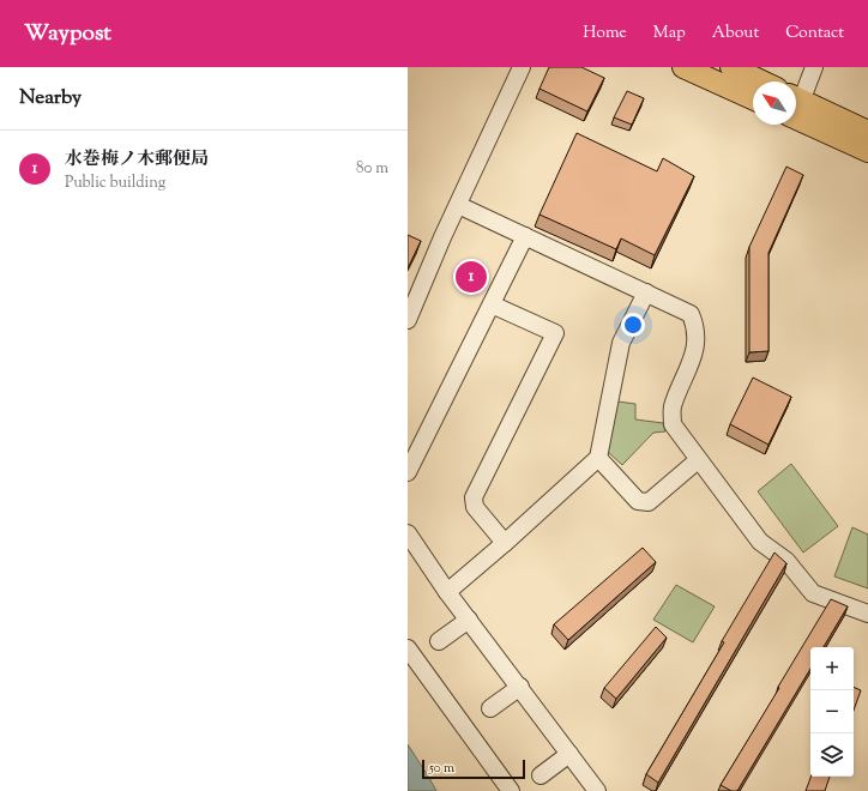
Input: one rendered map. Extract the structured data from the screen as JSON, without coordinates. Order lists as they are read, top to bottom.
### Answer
{
  "scale_bar": "50 m",
  "north": "top left",
  "page": {
    "header": "Waypost",
    "nav": [
      "Home",
      "Map",
      "About",
      "Contact"
    ],
    "heading": "Nearby",
    "list": [
      {
        "mark": "1",
        "name": "水巻梅ノ木郵便局",
        "note": "Public building",
        "value": "80 m"
      }
    ],
    "pins": "1",
    "map_buttons": ["+", "−"],
    "scale": "50 m"
  }
}
